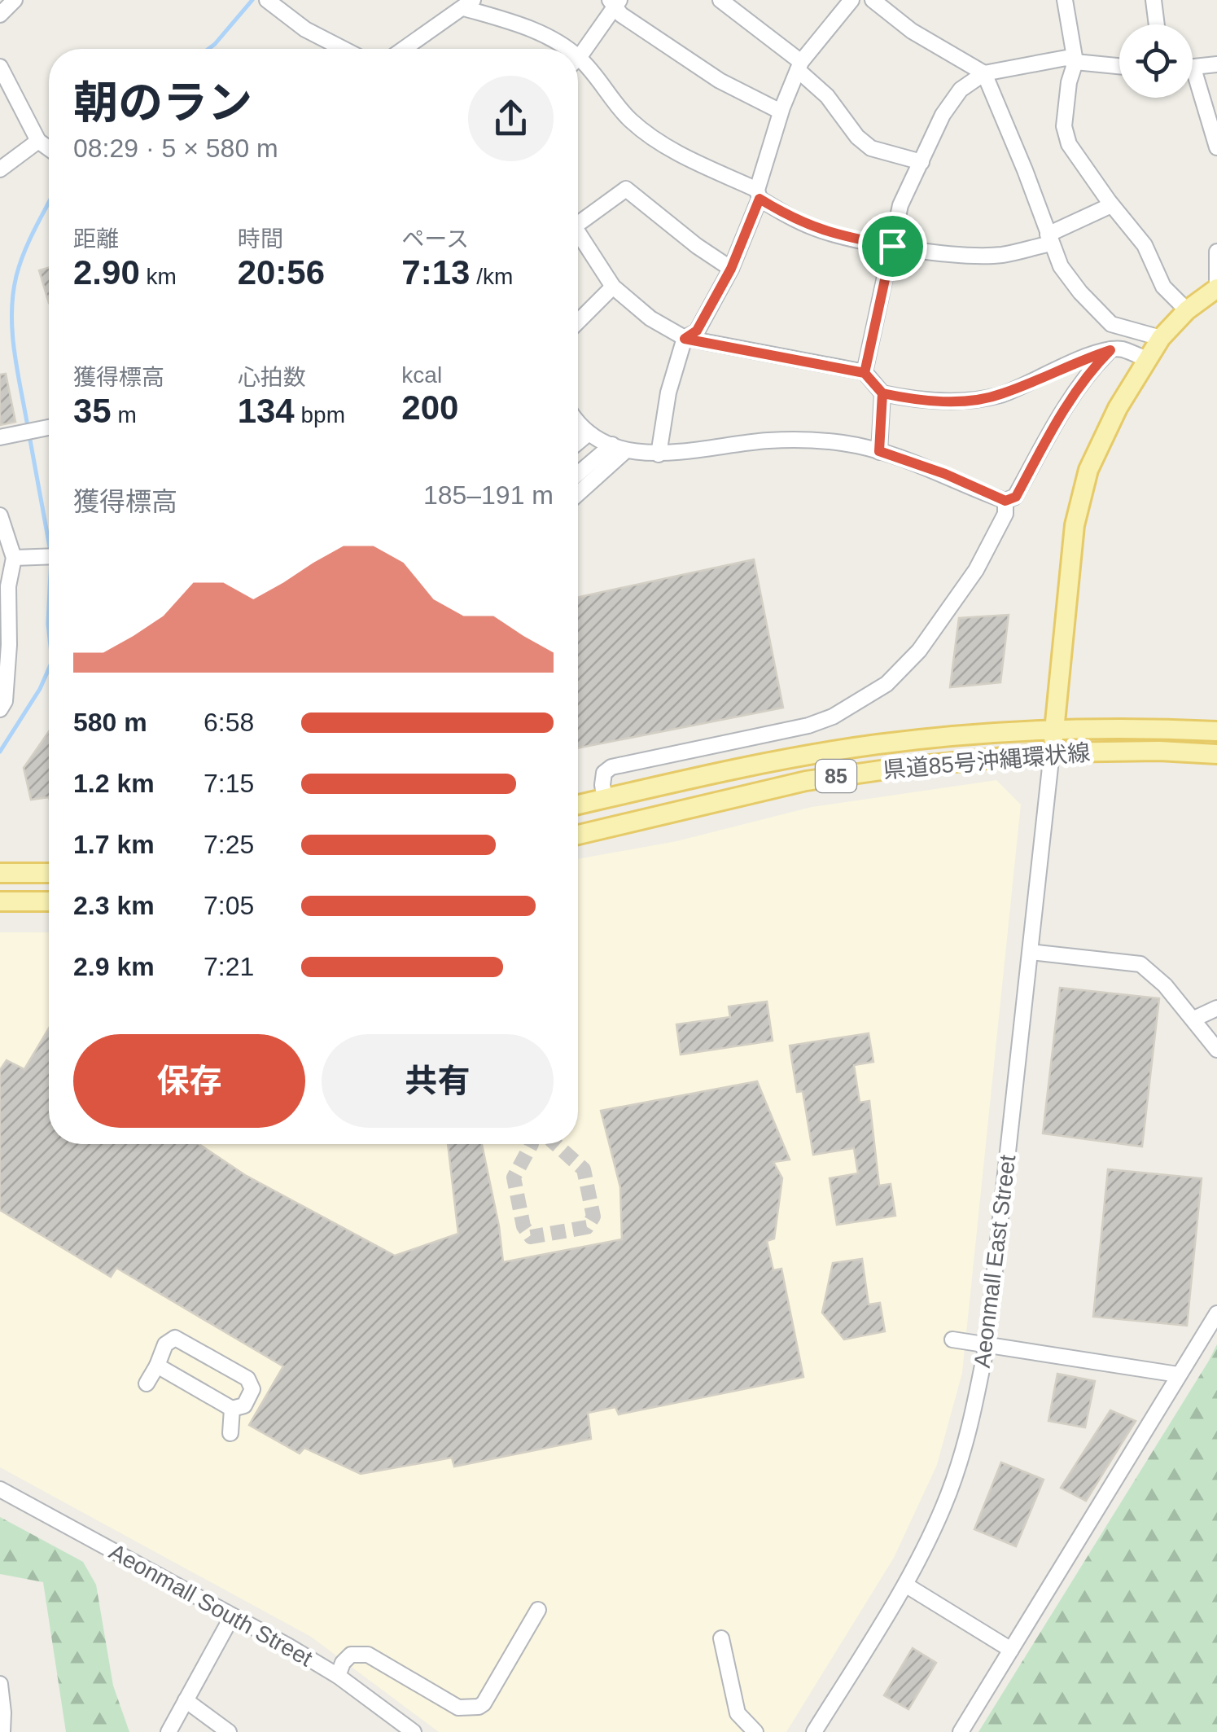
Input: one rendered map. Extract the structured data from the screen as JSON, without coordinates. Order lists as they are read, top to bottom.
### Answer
{
  "streets": {
    "main road": ["県道85号沖縄環状線", "85"],
    "street": ["Aeonmall East Street", "Aeonmall South Street"]
  },
  "crossings": [
    ["県道85号沖縄環状線", "Aeonmall East Street"]
  ],
  "page": {
    "heading": ["朝のラン", "08:29 · 5 × 580 m"],
    "stats": [
      ["距離", "2.90 km"],
      ["時間", "20:56"],
      ["ペース", "7:13 /km"],
      ["獲得標高", "35 m"],
      ["心拍数", "134 bpm"],
      ["kcal", "200"]
    ],
    "chart": ["獲得標高", "185–191 m"],
    "list": [
      {
        "name": "580 m",
        "note": "6:58"
      },
      {
        "name": "1.2 km",
        "note": "7:15"
      },
      {
        "name": "1.7 km",
        "note": "7:25"
      },
      {
        "name": "2.3 km",
        "note": "7:05"
      },
      {
        "name": "2.9 km",
        "note": "7:21"
      }
    ],
    "buttons": ["保存", "共有"]
  }
}
